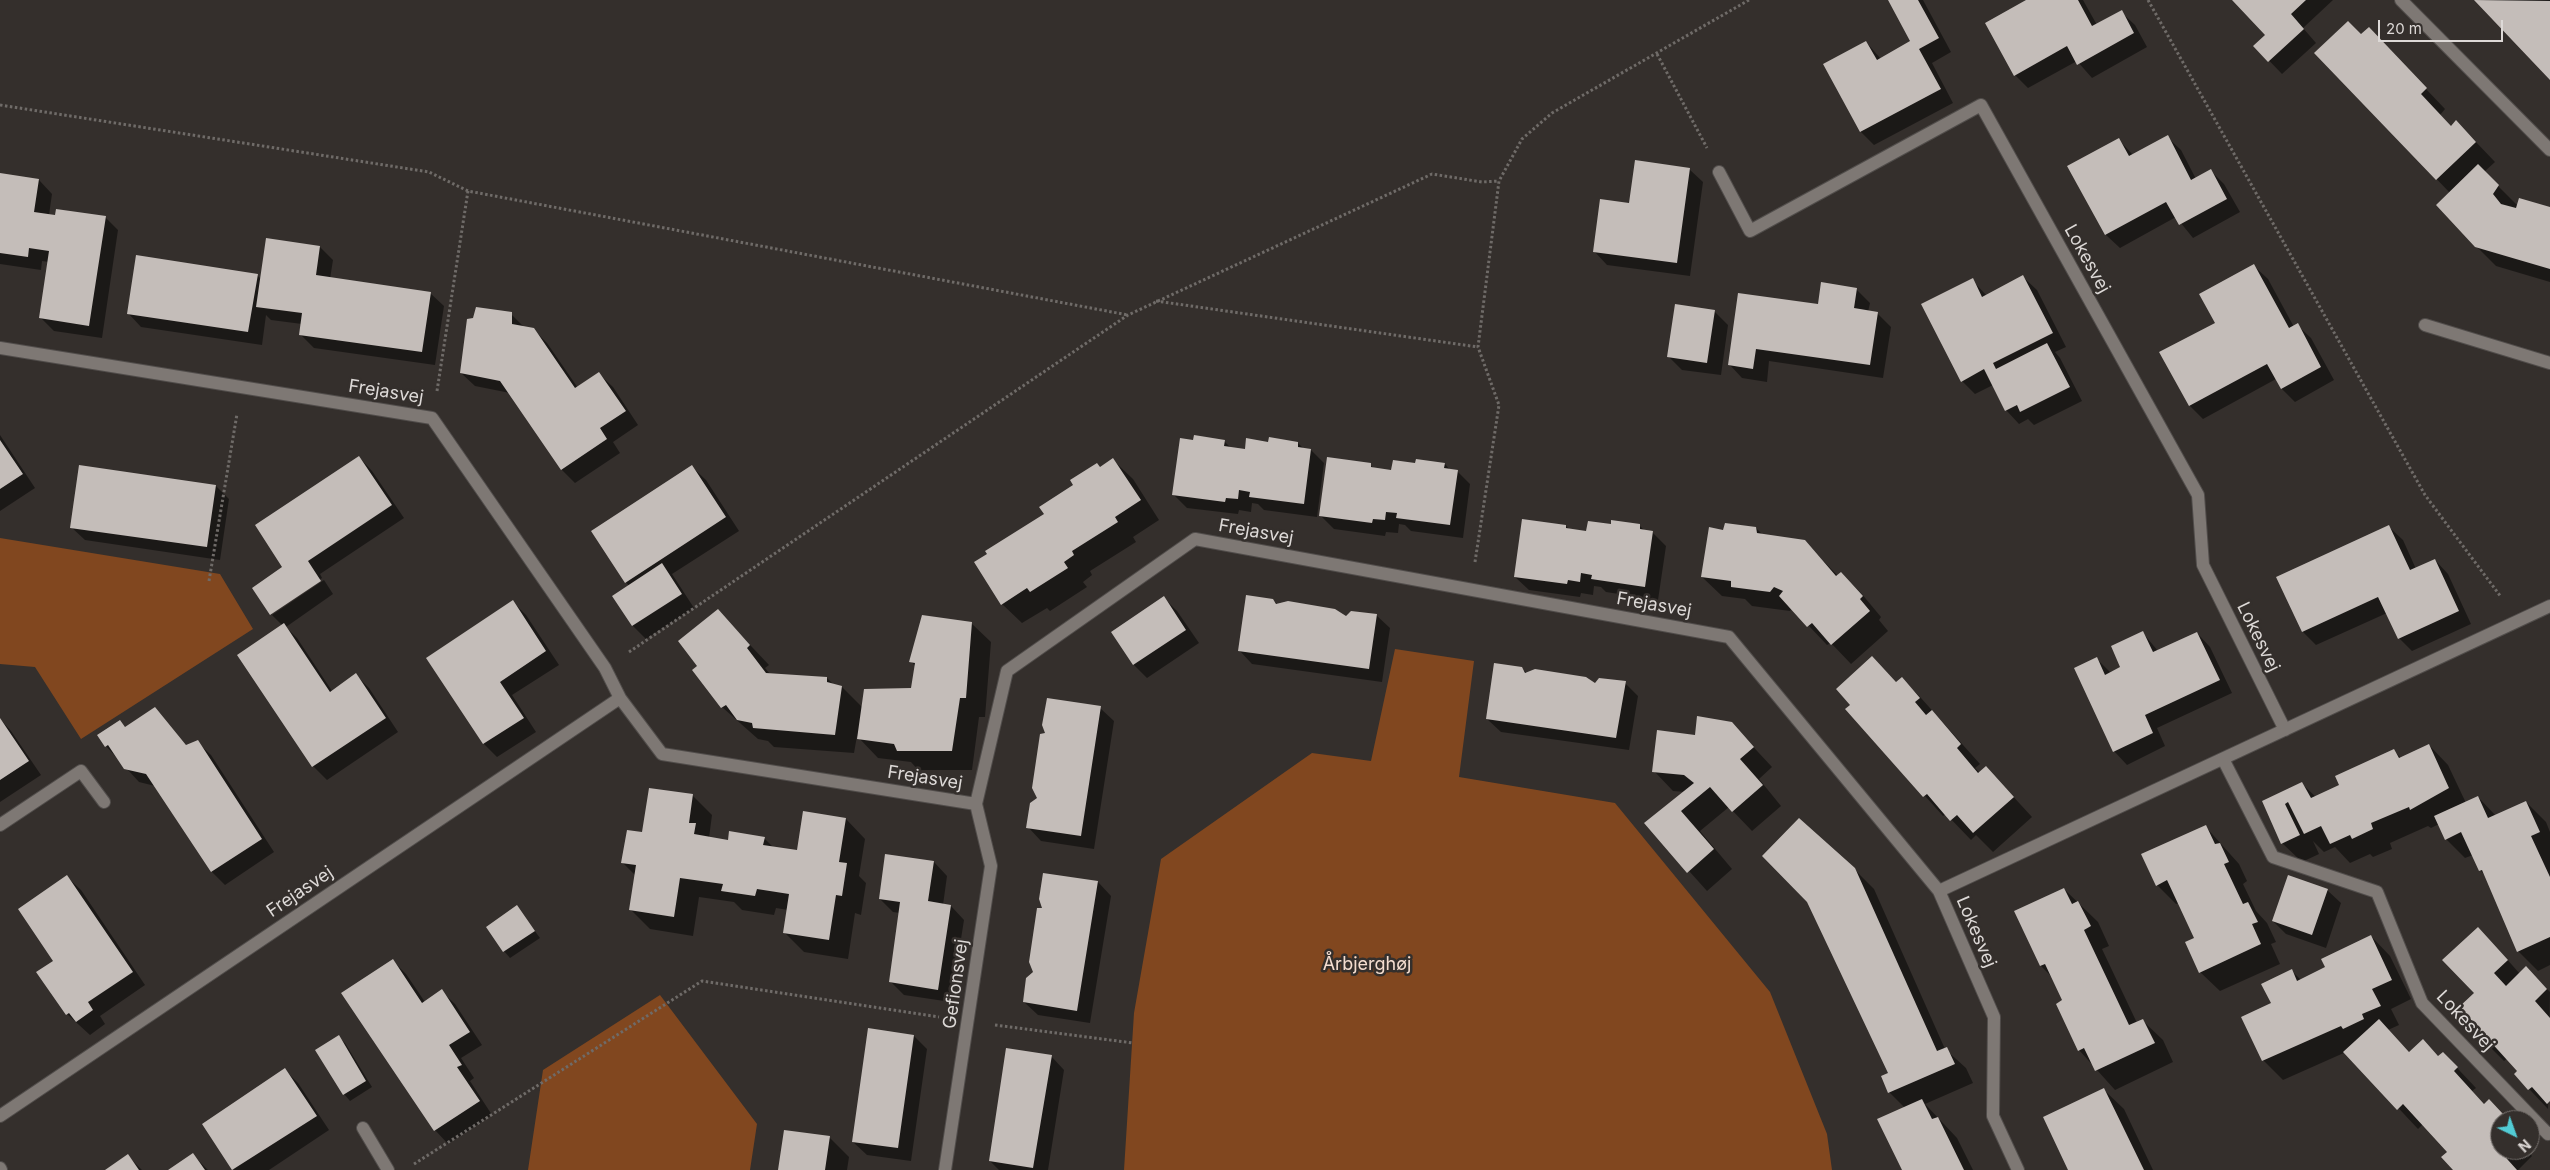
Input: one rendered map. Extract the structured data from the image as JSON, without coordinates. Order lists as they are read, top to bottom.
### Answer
{
  "streets": {
    "street": ["Lokesvej", "Frejasvej", "Gefionsvej"]
  },
  "crossings": [
    ["Lokesvej", "Frejasvej"],
    ["Frejasvej", "Gefionsvej"]
  ],
  "parks": ["Årbjerghøj"],
  "scale_bar": "20 m",
  "north": "bottom right"
}
